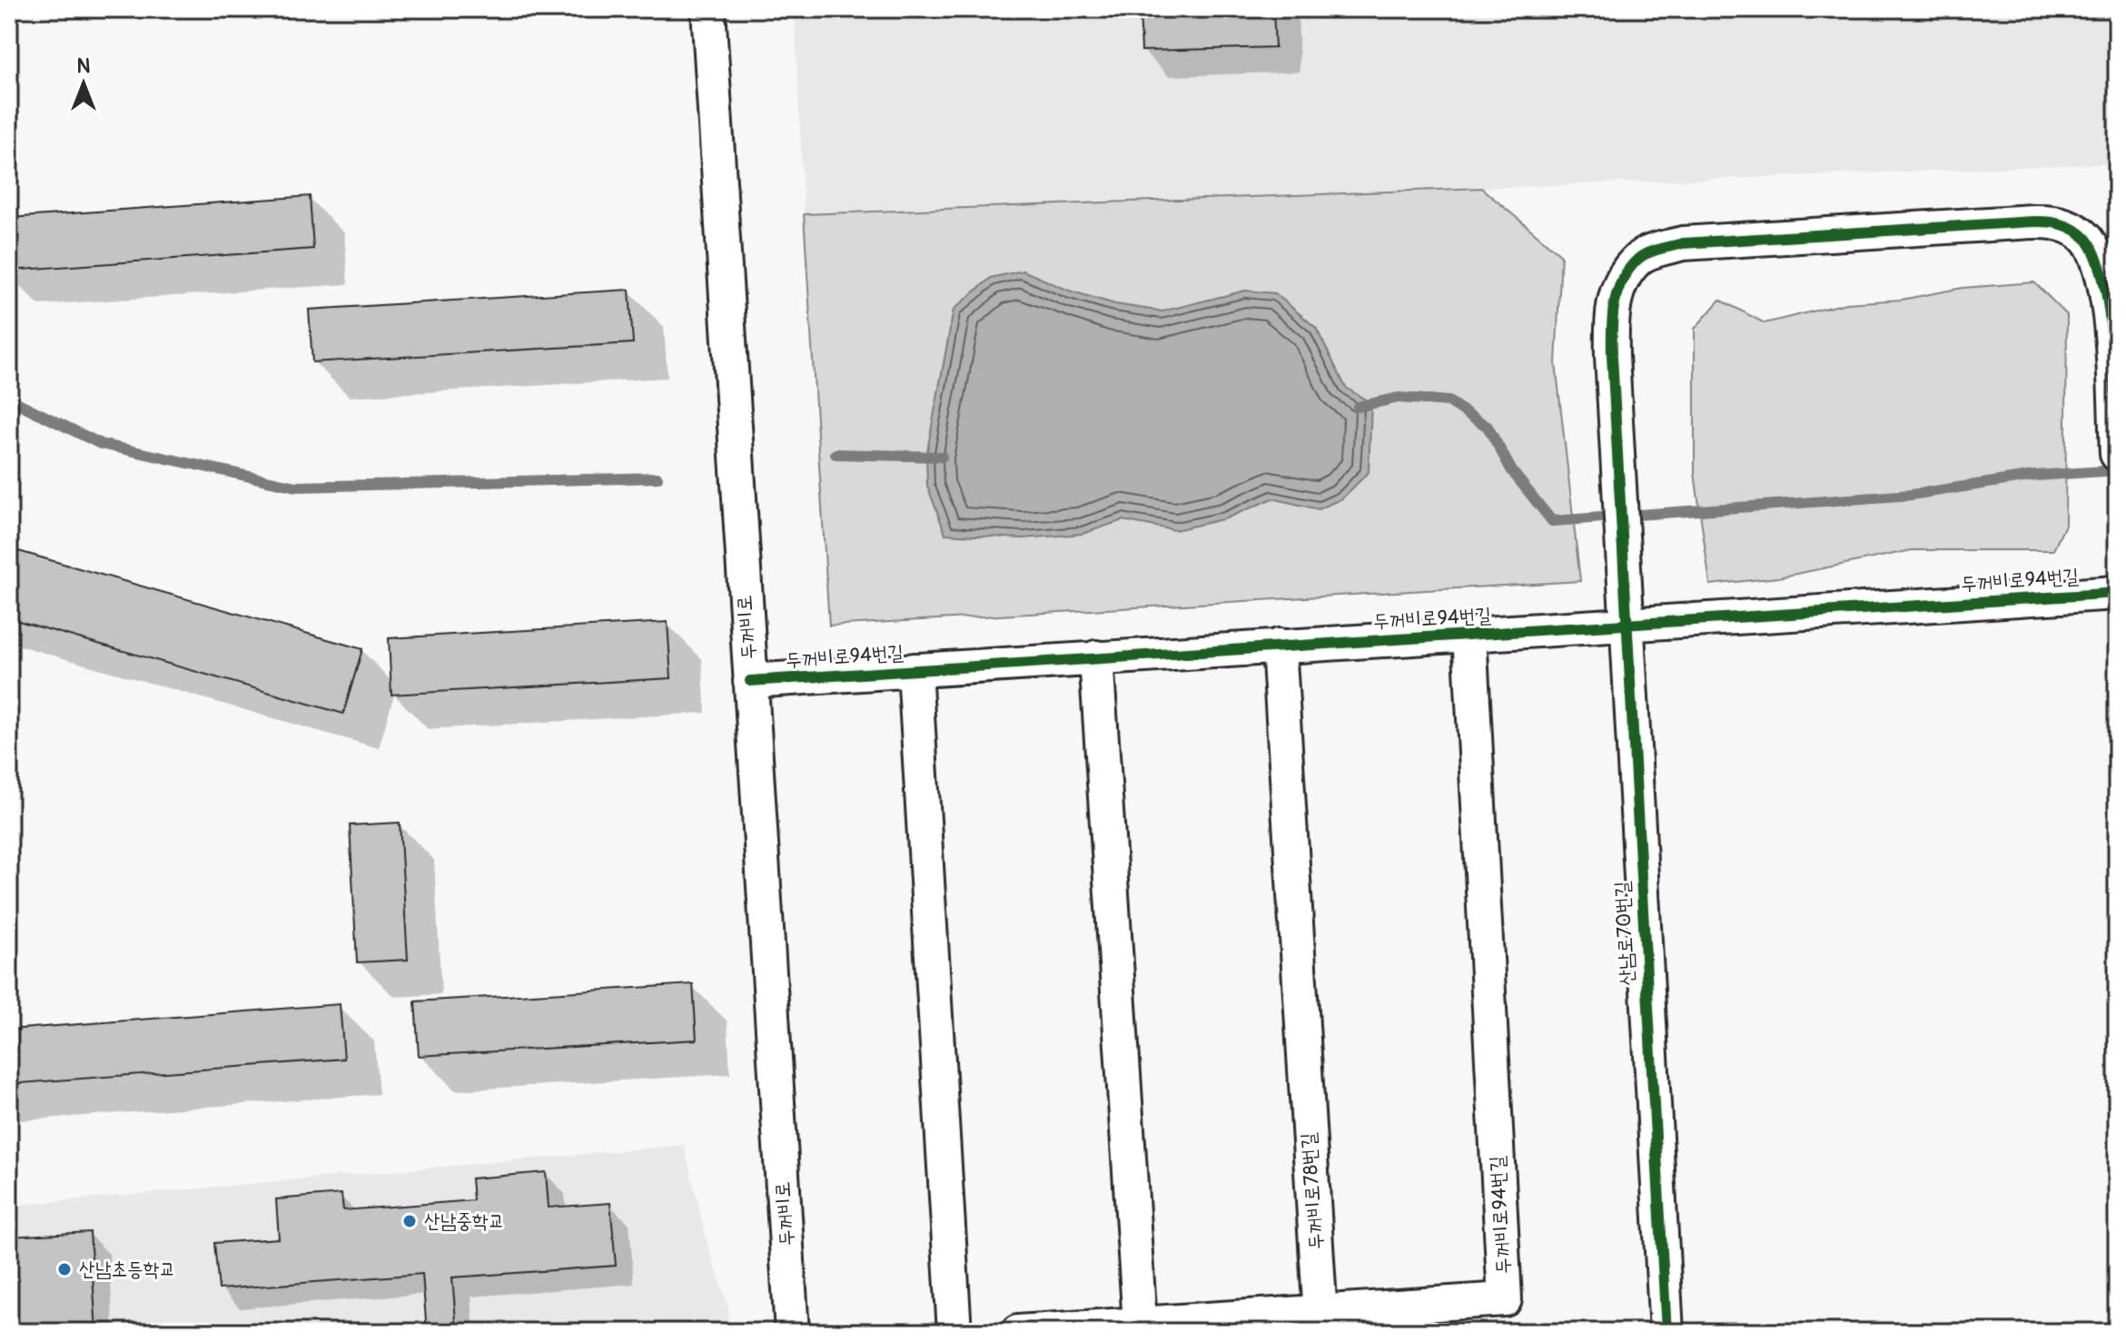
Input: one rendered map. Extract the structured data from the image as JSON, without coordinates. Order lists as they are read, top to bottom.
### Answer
{
  "streets": {
    "street": [
      "두꺼비로94번길",
      "두꺼비로",
      "산남로70번길",
      "두꺼비로78번길"
    ]
  },
  "crossings": [
    ["두꺼비로94번길", "두꺼비로"],
    ["두꺼비로94번길", "산남로70번길"],
    ["두꺼비로94번길", "두꺼비로78번길"]
  ],
  "places": ["산남중학교", "산남초등학교"],
  "north": "top"
}
